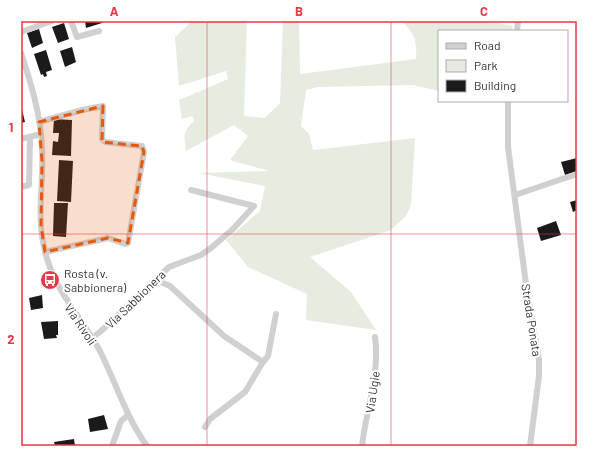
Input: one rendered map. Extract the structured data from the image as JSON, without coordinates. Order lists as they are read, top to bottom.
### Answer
{
  "streets": {
    "street": [
      "Via Sabbionera",
      "Strada Ponata",
      "Via Rivoli",
      "Via Ugie"
    ]
  },
  "crossings": [
    ["Via Sabbionera", "Via Rivoli"]
  ],
  "places": {
    "bus stop": ["Rosta (v. Sabbionera)"]
  },
  "legend": ["Road", "Park", "Building"],
  "grid": {
    "columns": ["A", "B", "C"],
    "rows": ["1", "2"]
  }
}
